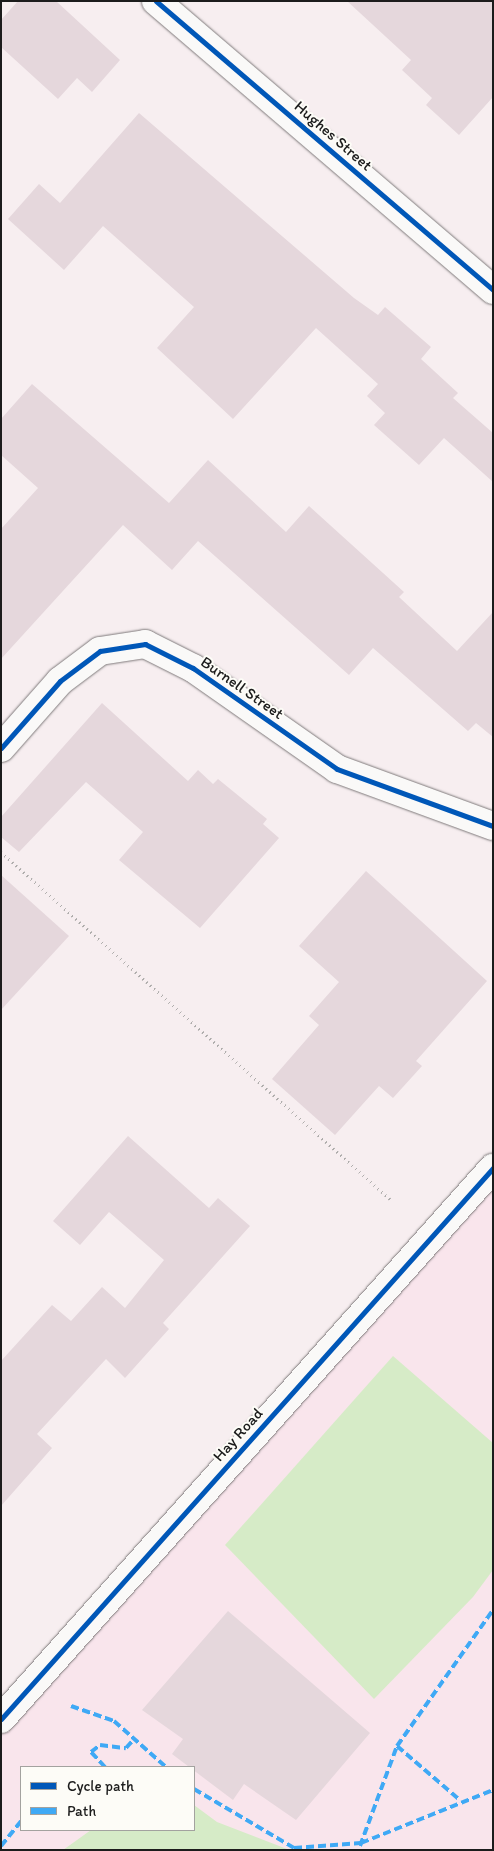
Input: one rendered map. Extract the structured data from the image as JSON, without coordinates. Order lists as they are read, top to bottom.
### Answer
{
  "streets": {
    "street": ["Hughes Street", "Burnell Street", "Hay Road"]
  },
  "legend": ["Cycle path", "Path"]
}
